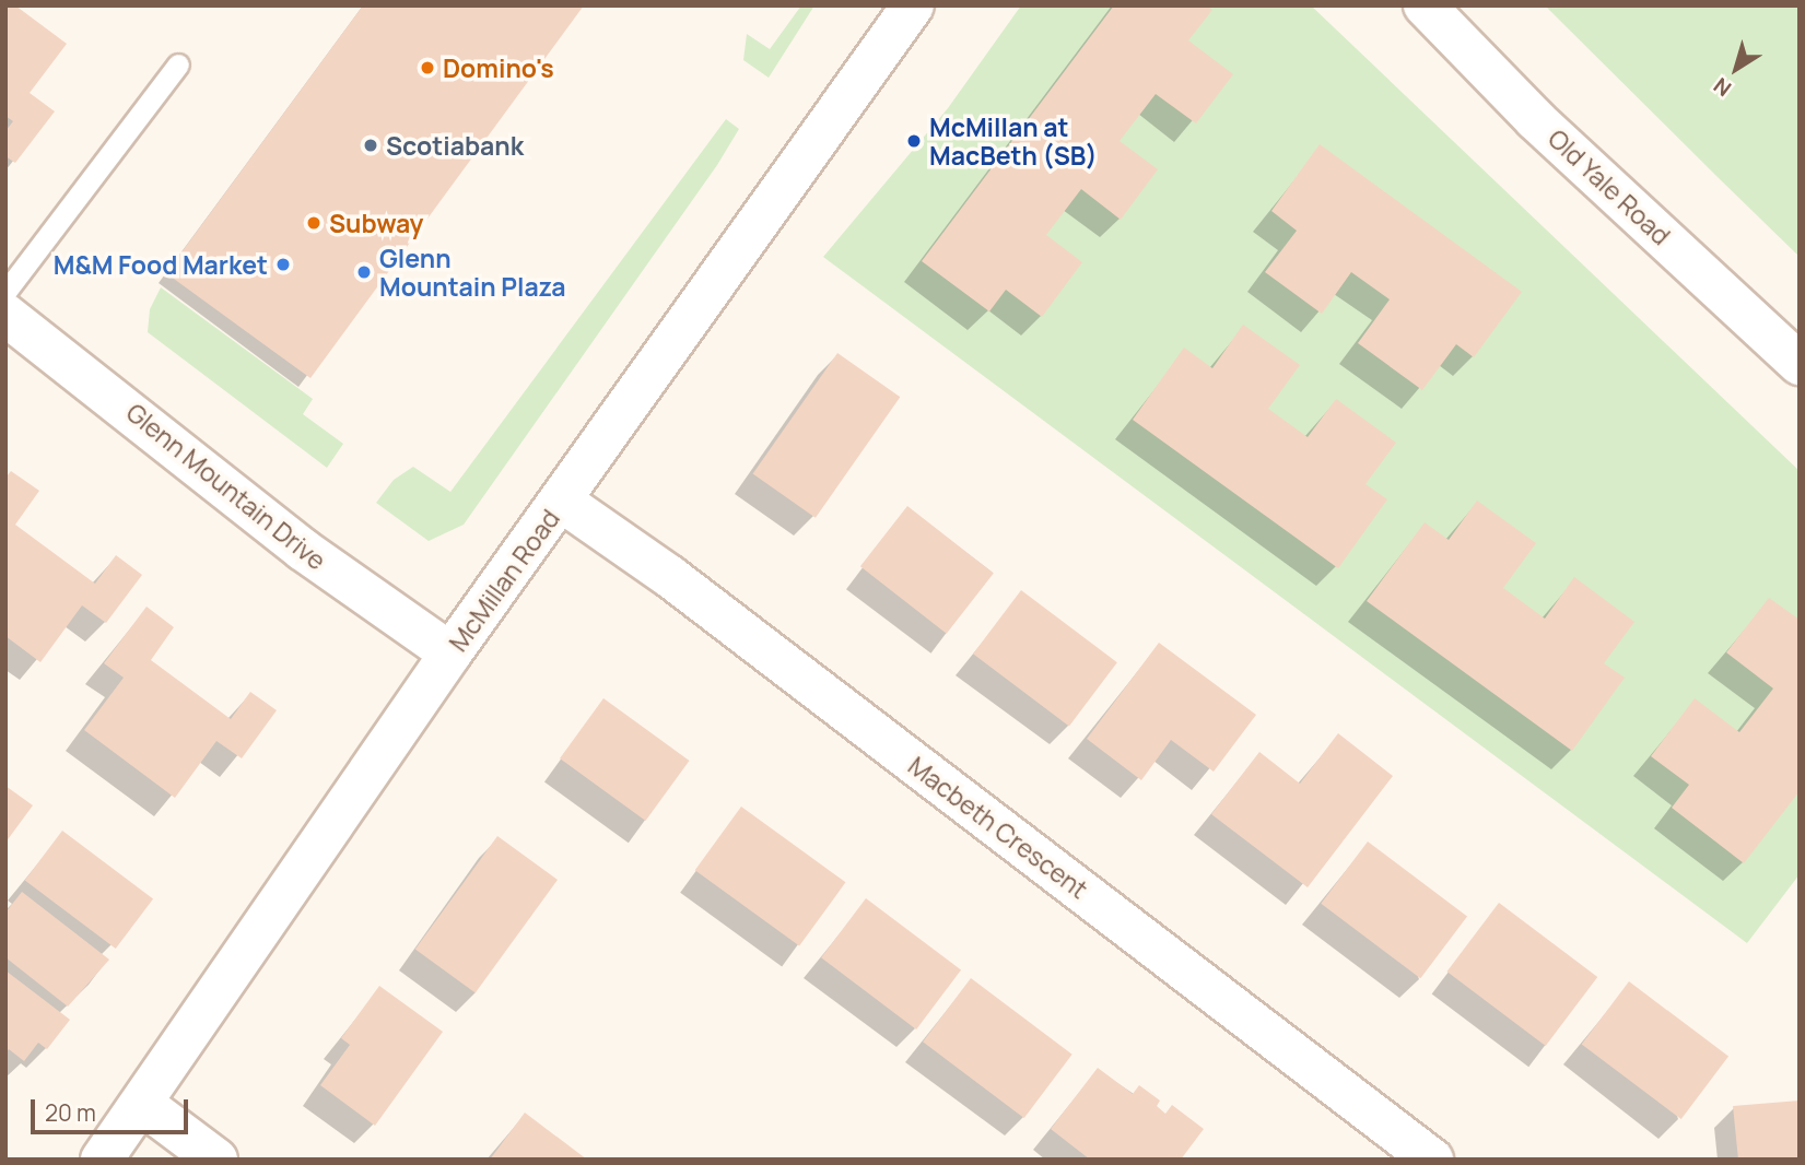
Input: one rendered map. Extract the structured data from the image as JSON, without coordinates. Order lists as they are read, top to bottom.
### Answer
{
  "streets": {
    "main road": [
      "Old Yale Road",
      "Glenn Mountain Drive",
      "McMillan Road",
      "Macbeth Crescent"
    ]
  },
  "crossings": [
    ["Glenn Mountain Drive", "McMillan Road"],
    ["McMillan Road", "Macbeth Crescent"]
  ],
  "places": [
    "Domino's",
    "McMillan at MacBeth (SB)",
    "Scotiabank",
    "Subway",
    "M&M Food Market",
    "Glenn Mountain Plaza"
  ],
  "scale_bar": "20 m",
  "north": "bottom left"
}
